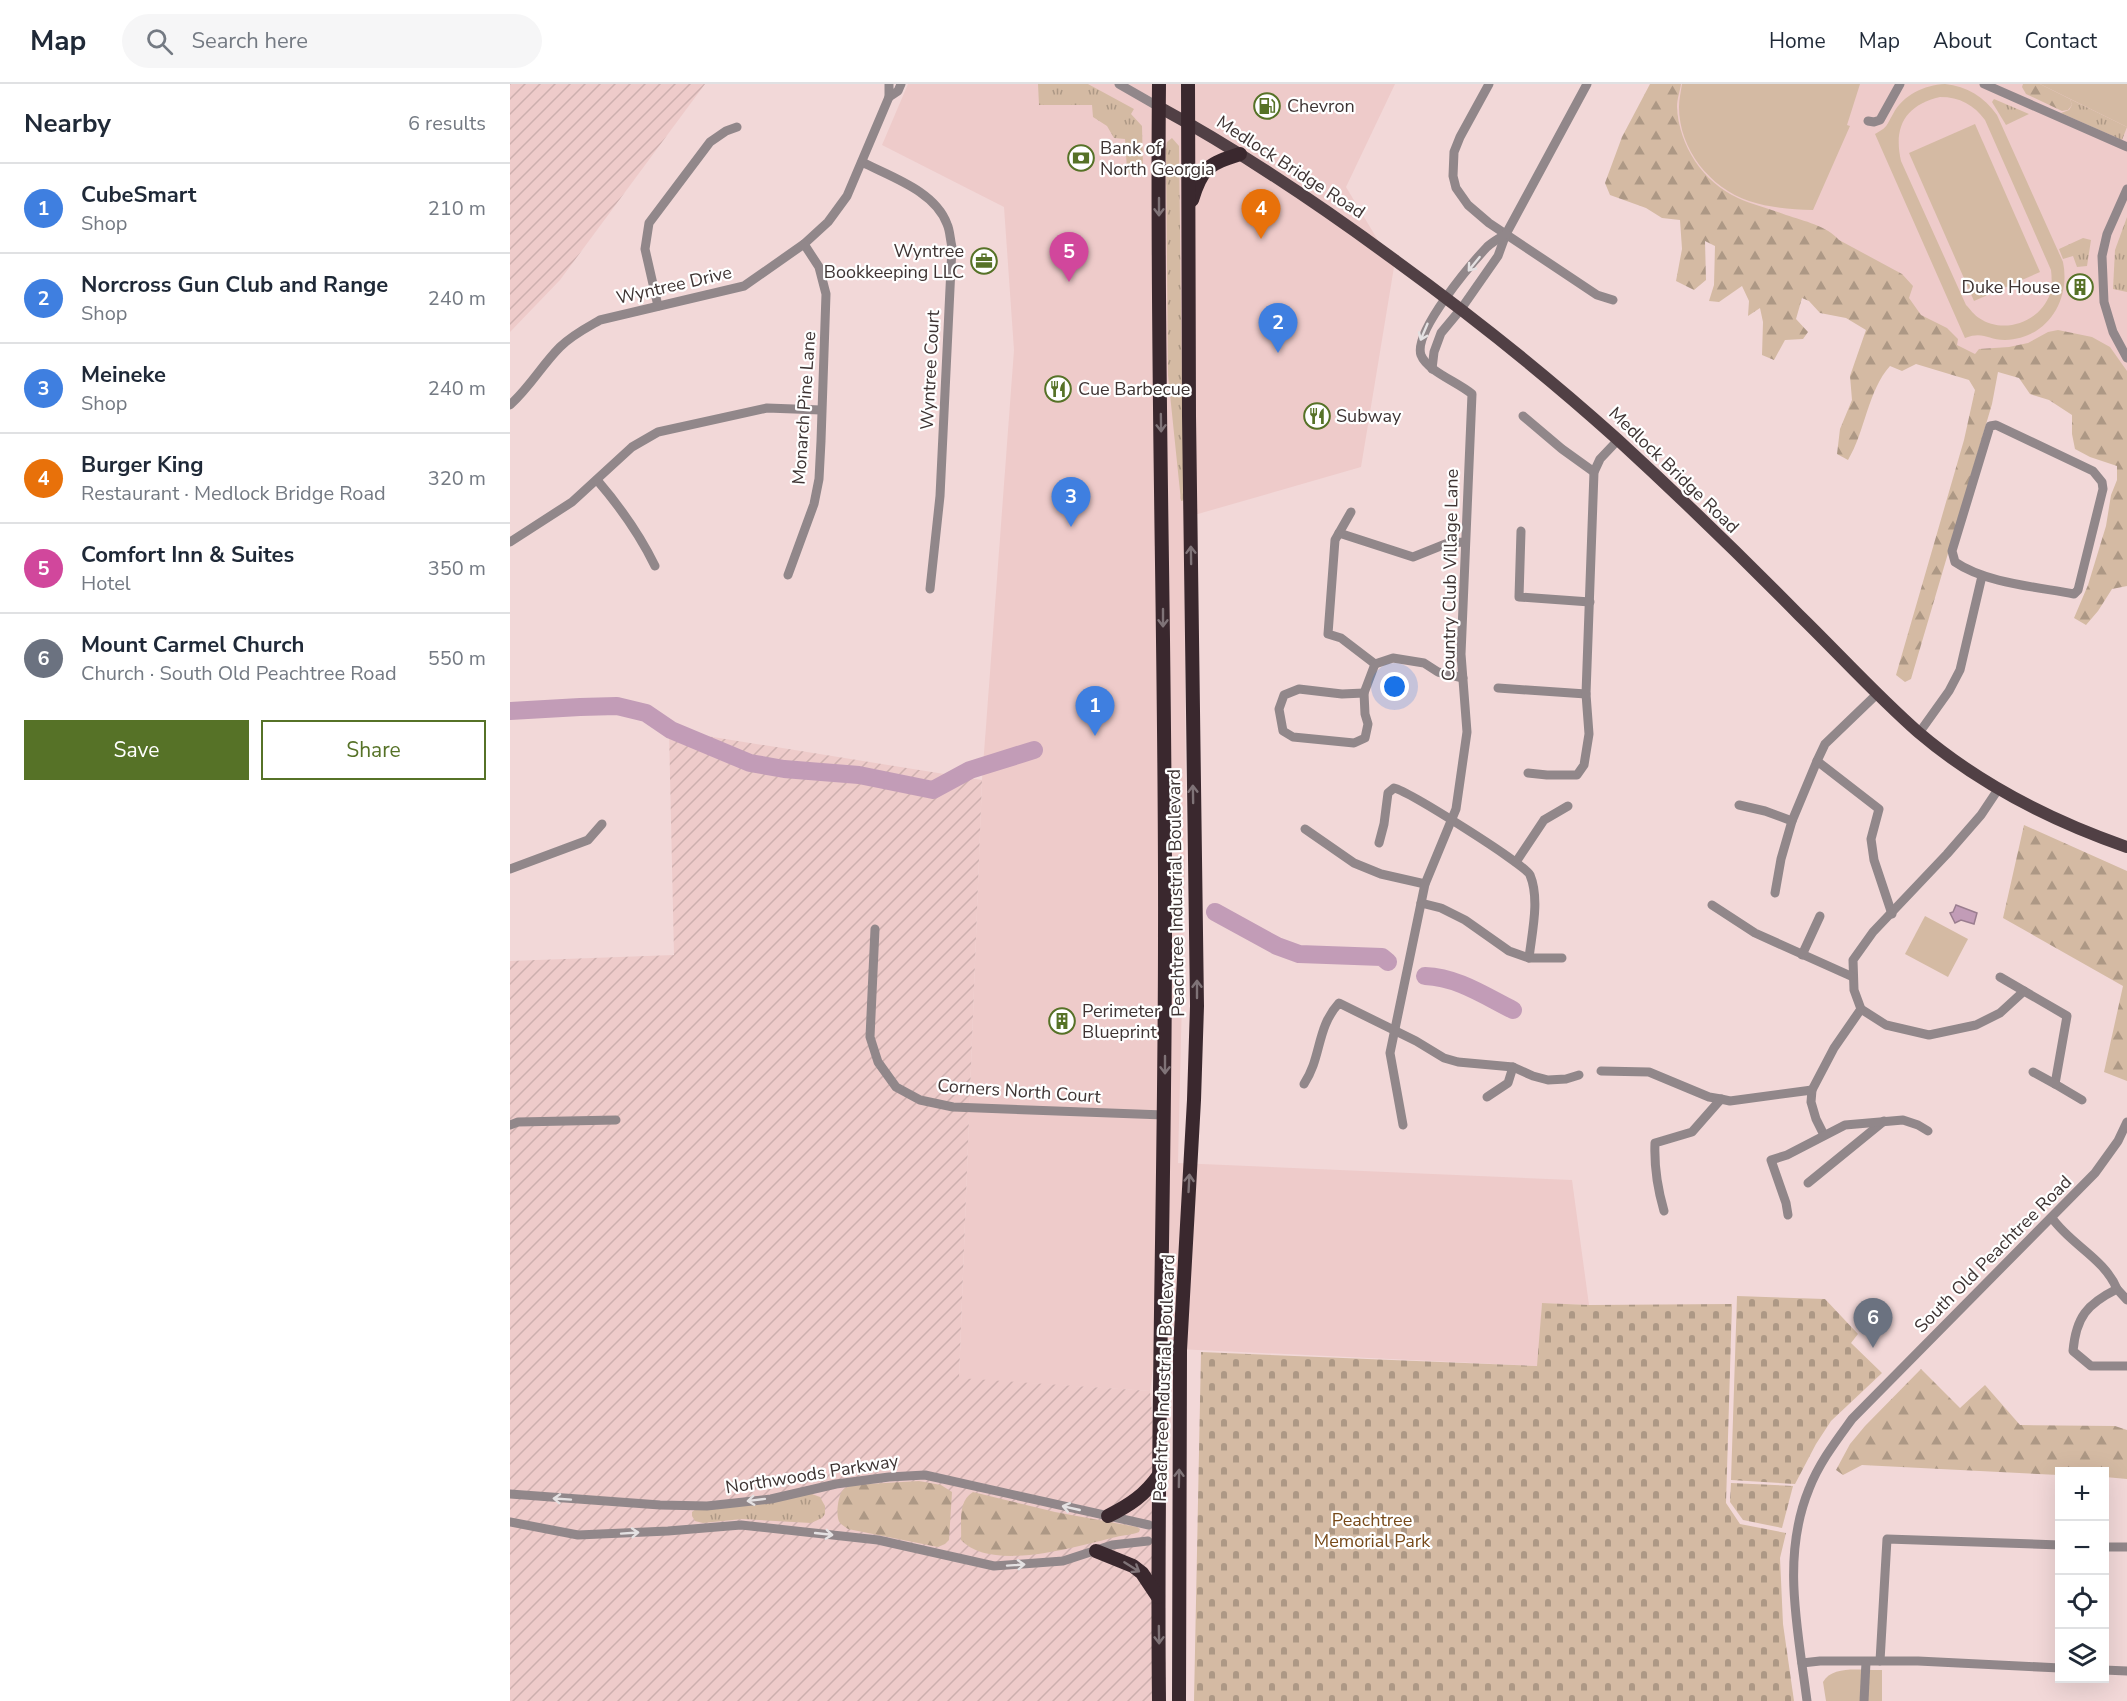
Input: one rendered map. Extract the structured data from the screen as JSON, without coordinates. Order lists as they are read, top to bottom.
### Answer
{
  "streets": {
    "highway": ["Peachtree Industrial Boulevard"],
    "main road": ["Medlock Bridge Road"],
    "street": [
      "Wyntree Drive",
      "Wyntree Court",
      "Monarch Pine Lane",
      "Country Club Village Lane",
      "Corners North Court",
      "South Old Peachtree Road",
      "Northwoods Parkway"
    ]
  },
  "crossings": [
    ["Medlock Bridge Road", "Peachtree Industrial Boulevard"],
    ["Wyntree Drive", "Wyntree Court"],
    ["Wyntree Drive", "Monarch Pine Lane"],
    ["Peachtree Industrial Boulevard", "Corners North Court"]
  ],
  "parks": ["Peachtree Memorial Park"],
  "places": {
    "fuel station": ["Chevron"],
    "bank": ["Bank of North Georgia"],
    "office": ["Wyntree Bookkeeping LLC"],
    "building": ["Duke House", "Perimeter Blueprint"],
    "restaurant": ["Cue Barbecue", "Subway"]
  },
  "page": {
    "header": "Map",
    "search": "Search here",
    "nav": [
      "Home",
      "Map",
      "About",
      "Contact"
    ],
    "heading": ["Nearby", "6 results"],
    "list": [
      {
        "mark": "1",
        "name": "CubeSmart",
        "note": "Shop",
        "value": "210 m"
      },
      {
        "mark": "2",
        "name": "Norcross Gun Club and Range",
        "note": "Shop",
        "value": "240 m"
      },
      {
        "mark": "3",
        "name": "Meineke",
        "note": "Shop",
        "value": "240 m"
      },
      {
        "mark": "4",
        "name": "Burger King",
        "note": "Restaurant · Medlock Bridge Road",
        "value": "320 m"
      },
      {
        "mark": "5",
        "name": "Comfort Inn & Suites",
        "note": "Hotel",
        "value": "350 m"
      },
      {
        "mark": "6",
        "name": "Mount Carmel Church",
        "note": "Church · South Old Peachtree Road",
        "value": "550 m"
      }
    ],
    "pins": [
      "4",
      "5",
      "2",
      "3",
      "1",
      "6"
    ],
    "buttons": ["Save", "Share"],
    "map_buttons": ["+", "−"]
  }
}
